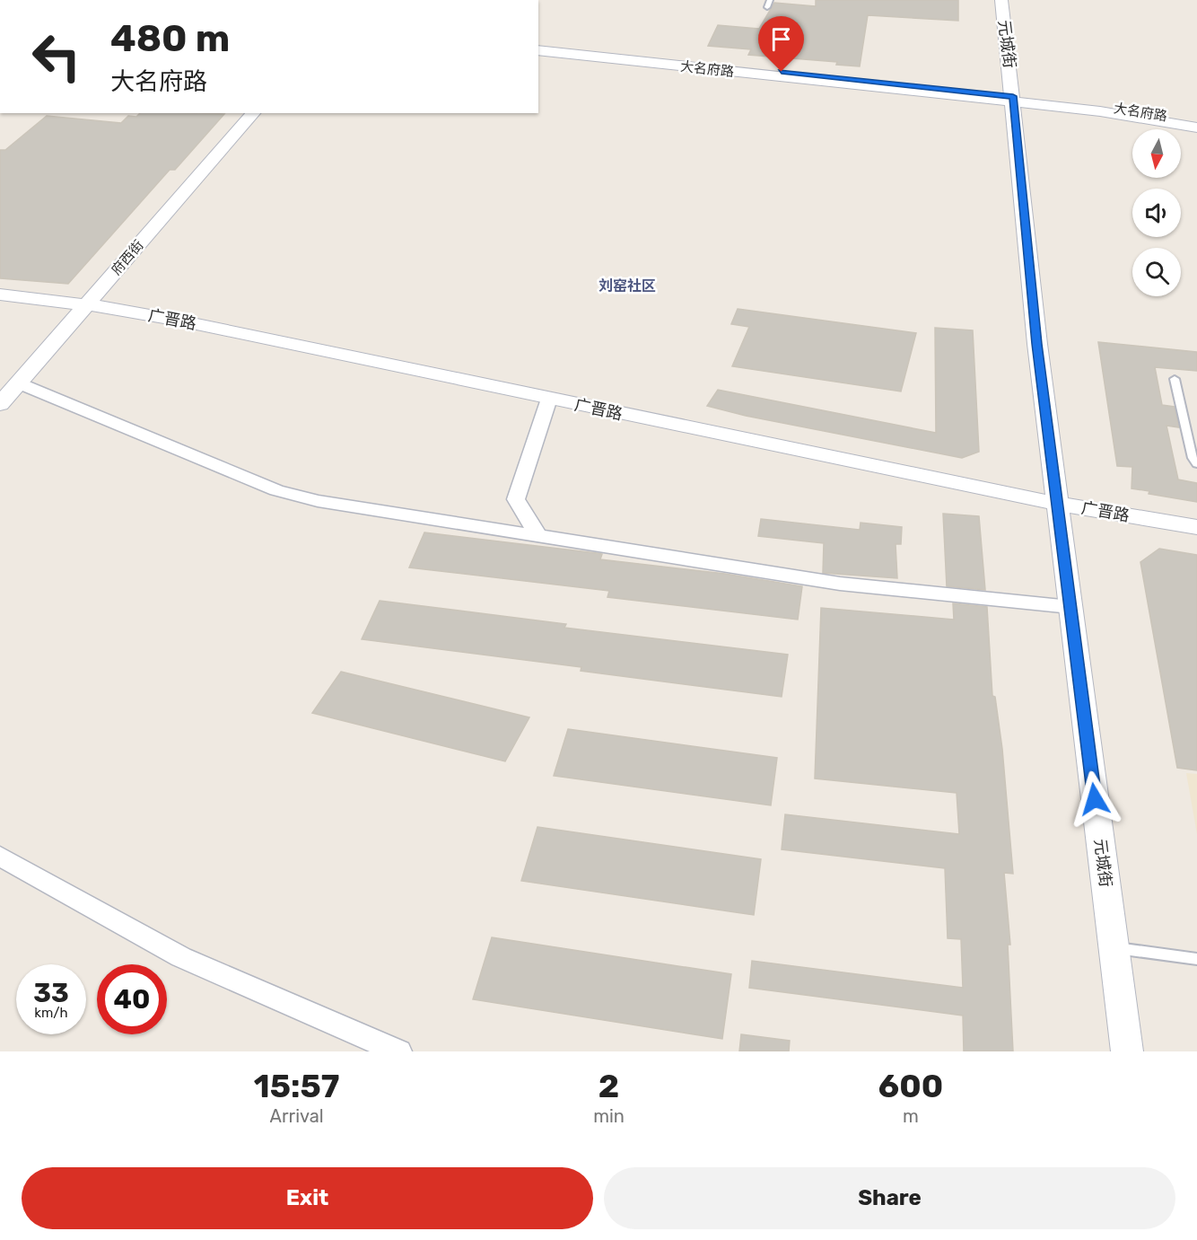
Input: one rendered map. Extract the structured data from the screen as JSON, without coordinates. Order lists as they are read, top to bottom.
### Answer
{
  "streets": {
    "street": [
      "元城街",
      "大名府路",
      "府西街",
      "广晋路"
    ]
  },
  "crossings": [
    ["元城街", "大名府路"],
    ["元城街", "广晋路"],
    ["府西街", "广晋路"]
  ],
  "districts": ["刘窑社区"],
  "north": "bottom",
  "page": {
    "turn": ["480 m", "大名府路"],
    "speed": "33 km/h",
    "limit": "40",
    "eta": [
      "15:57",
      "Arrival",
      "2",
      "min",
      "600",
      "m"
    ],
    "buttons": ["Exit", "Share"]
  }
}
